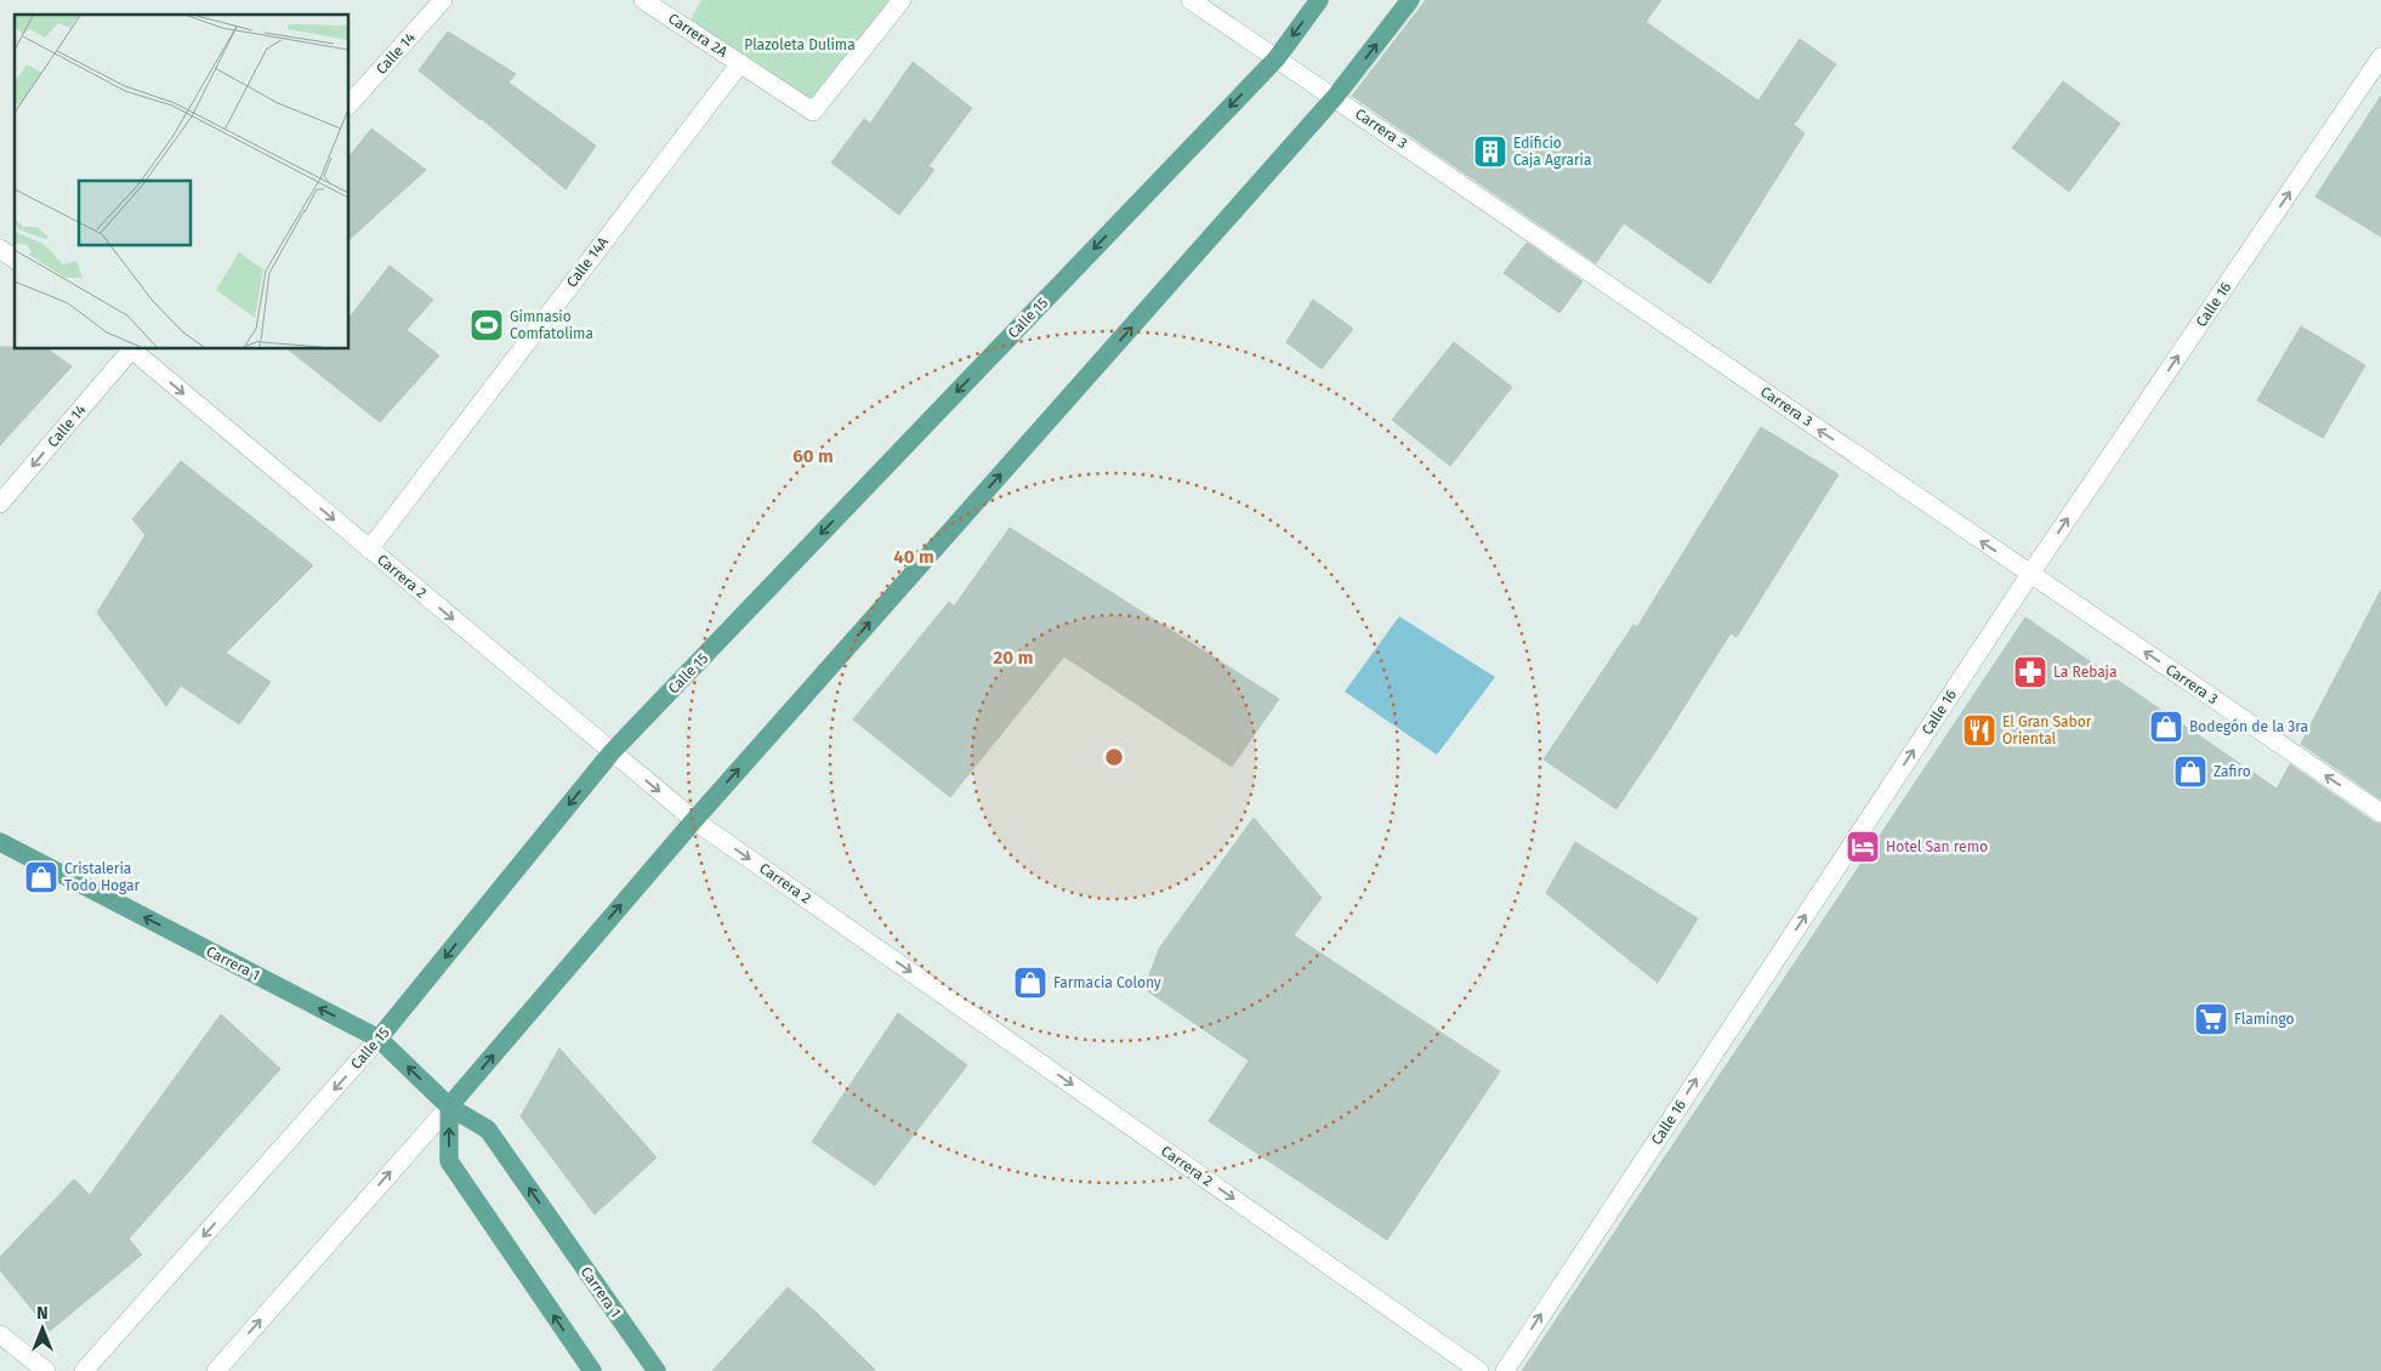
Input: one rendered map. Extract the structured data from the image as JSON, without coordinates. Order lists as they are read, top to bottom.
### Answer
{
  "streets": {
    "main road": ["Calle 15", "Carrera 1"],
    "street": [
      "Carrera 2A",
      "Calle 14",
      "Carrera 3",
      "Calle 14A",
      "Calle 16",
      "Carrera 2"
    ]
  },
  "crossings": [
    ["Carrera 2A", "Calle 14A"],
    ["Carrera 3", "Calle 16"],
    ["Carrera 3", "Calle 15"],
    ["Calle 14A", "Carrera 2"],
    ["Calle 15", "Carrera 2"],
    ["Calle 15", "Carrera 1"]
  ],
  "one_way": [
    "Calle 14",
    "Carrera 3",
    "Calle 16",
    "Carrera 2",
    "Carrera 1"
  ],
  "parks": ["Plazoleta Dulima"],
  "places": {
    "building": ["Edificio Caja Agraria"],
    "sports": ["Gimnasio Comfatolima"],
    "pharmacy": ["La Rebaja"],
    "shop": [
      "Bodegón de la 3ra",
      "Zafiro",
      "Cristaleria Todo Hogar",
      "Farmacia Colony"
    ],
    "restaurant": ["El Gran Sabor Oriental"],
    "hotel": ["Hotel San remo"],
    "supermarket": ["Flamingo"]
  },
  "north": "top",
  "rings": ["60 m", "40 m", "20 m"]
}
